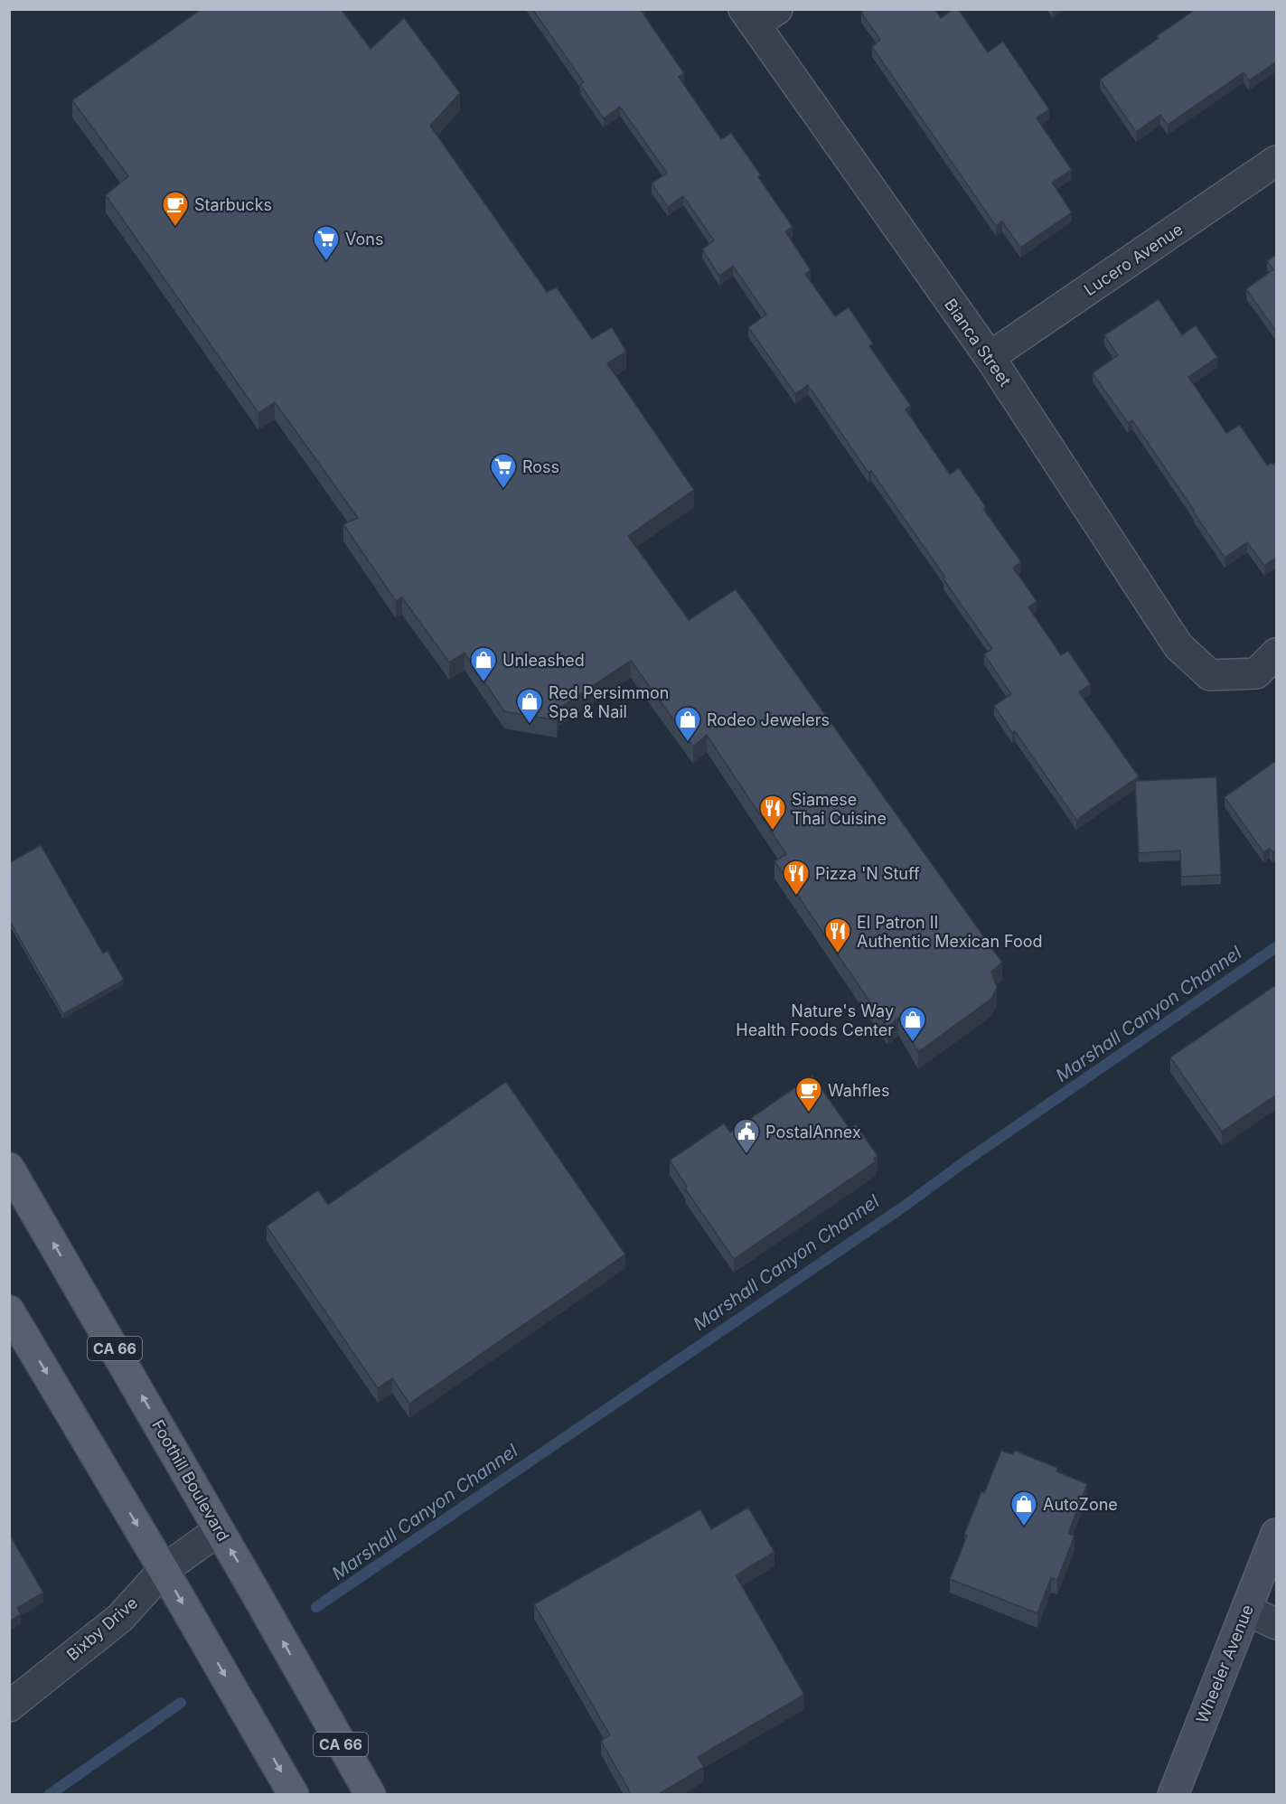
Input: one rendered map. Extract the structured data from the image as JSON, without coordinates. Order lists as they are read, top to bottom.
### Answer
{
  "streets": {
    "main road": ["CA 66", "Foothill Boulevard", "Wheeler Avenue"],
    "street": ["Lucero Avenue", "Bianca Street", "Bixby Drive"]
  },
  "crossings": [
    ["Lucero Avenue", "Bianca Street"],
    ["Foothill Boulevard", "Bixby Drive"]
  ],
  "water": ["Marshall Canyon Channel"],
  "places": {
    "cafe": ["Starbucks", "Wahfles"],
    "supermarket": ["Vons", "Ross"],
    "shop": [
      "Unleashed",
      "Red Persimmon Spa & Nail",
      "Rodeo Jewelers",
      "Nature's Way Health Foods Center",
      "AutoZone"
    ],
    "restaurant": ["Siamese Thai Cuisine", "Pizza 'N Stuff", "El Patron II Authentic Mexican Food"],
    "public building": ["PostalAnnex"]
  }
}
